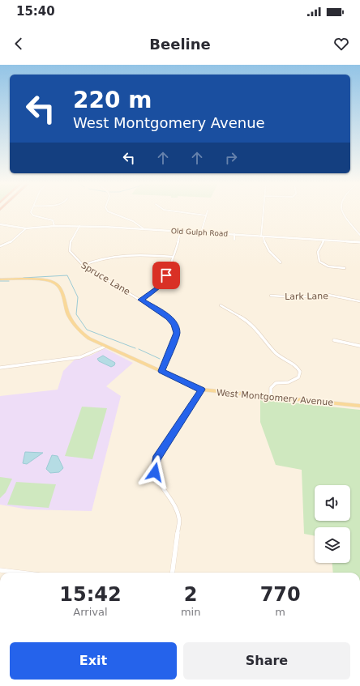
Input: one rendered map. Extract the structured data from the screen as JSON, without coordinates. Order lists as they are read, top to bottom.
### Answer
{
  "streets": {
    "main road": ["West Montgomery Avenue"],
    "street": ["Old Gulph Road", "Spruce Lane", "Lark Lane"]
  },
  "crossings": [
    ["Old Gulph Road", "Spruce Lane"],
    ["Spruce Lane", "West Montgomery Avenue"]
  ],
  "page": {
    "status": "15:40",
    "header": "Beeline",
    "turn": ["220 m", "West Montgomery Avenue"],
    "eta": [
      "15:42",
      "Arrival",
      "2",
      "min",
      "770",
      "m"
    ],
    "buttons": ["Exit", "Share"]
  }
}
